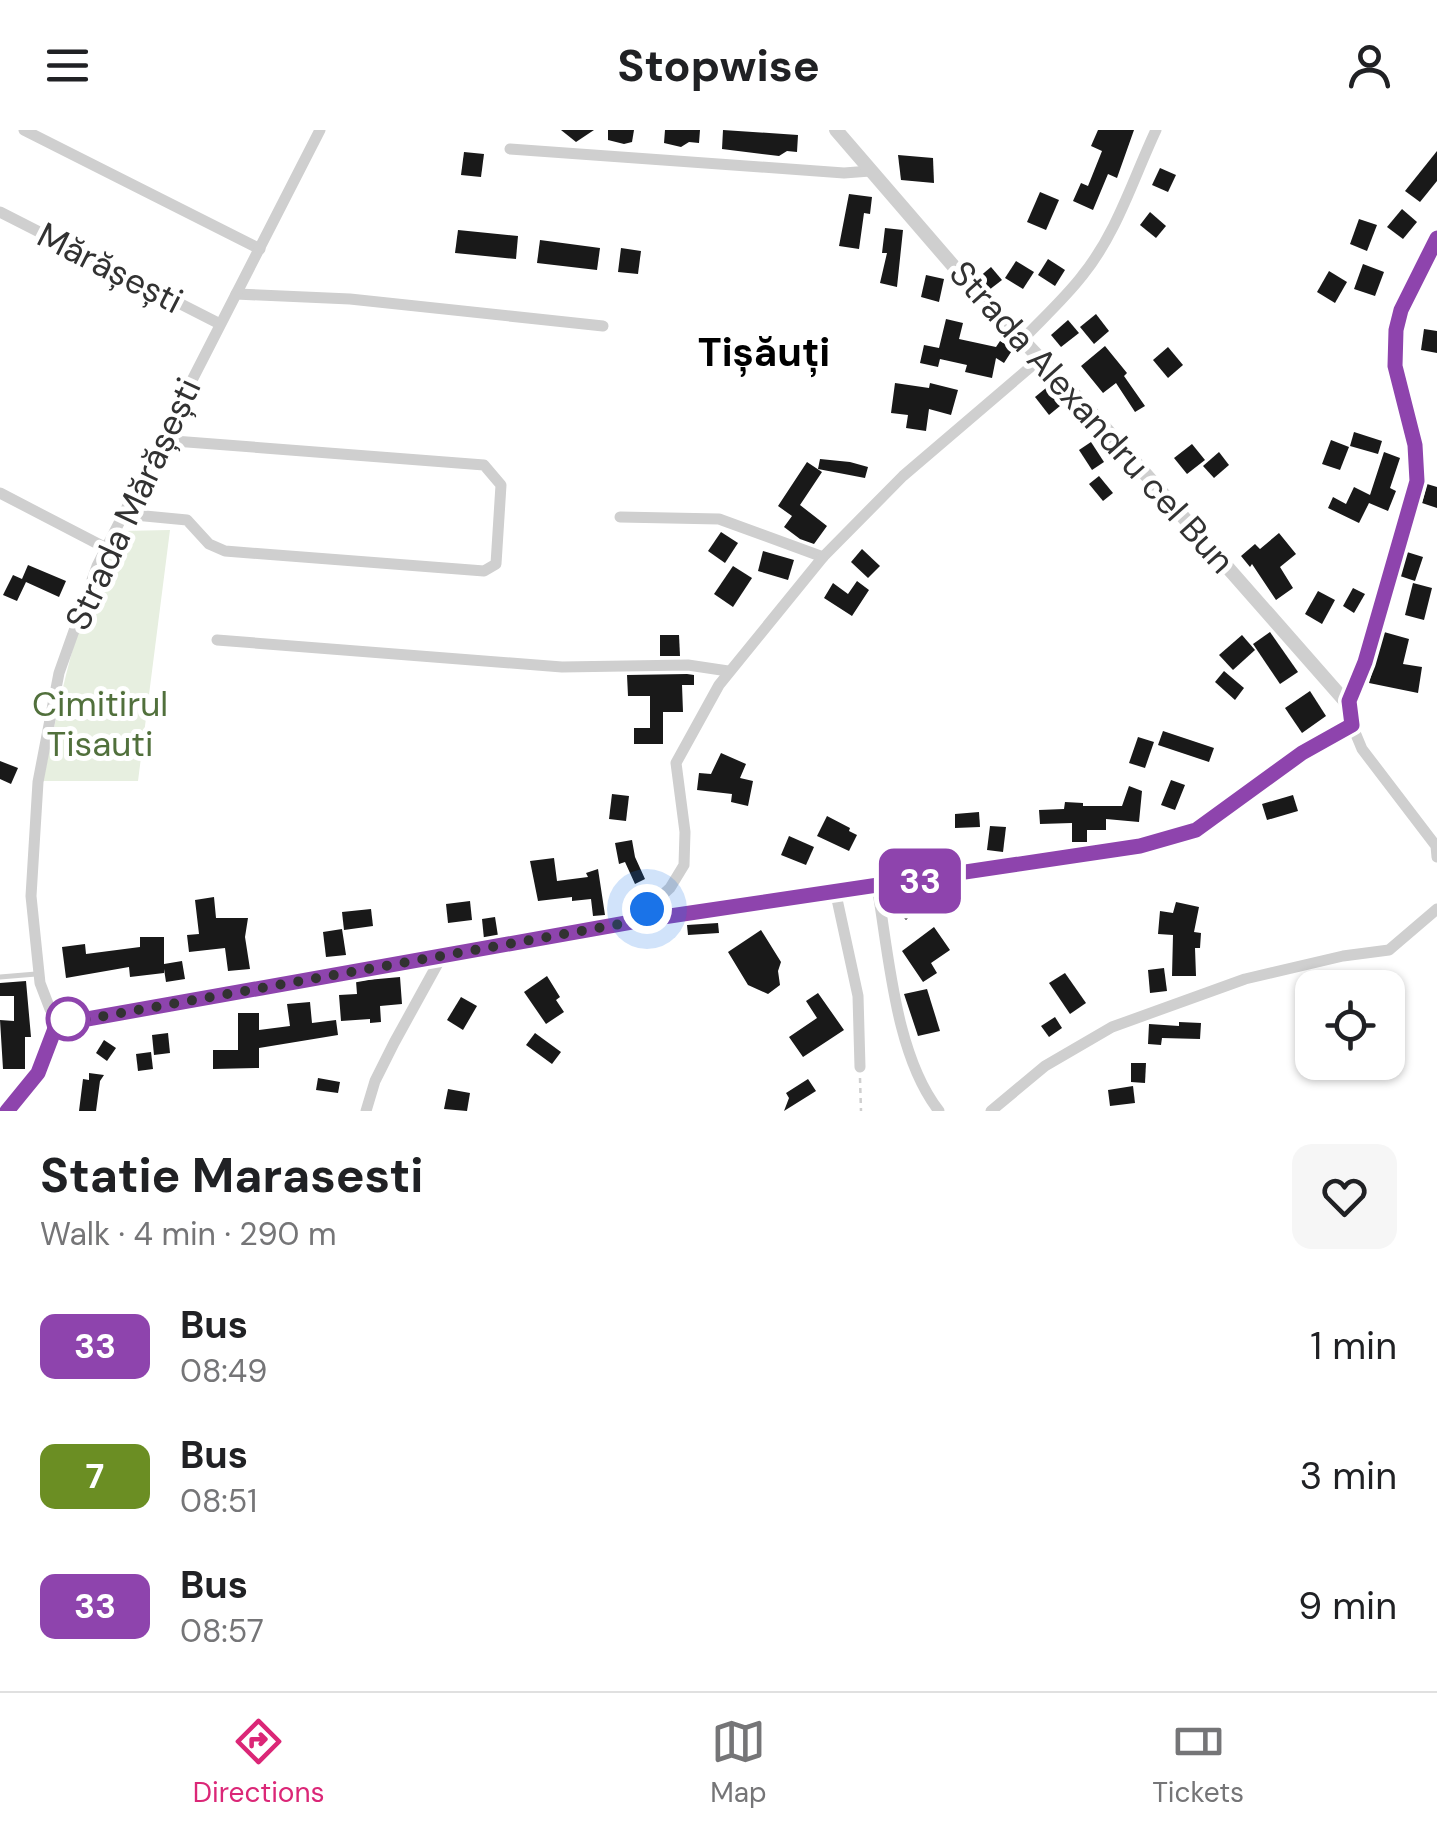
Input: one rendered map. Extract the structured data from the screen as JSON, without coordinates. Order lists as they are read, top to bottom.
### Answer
{
  "streets": {
    "street": ["Mărășești", "Strada Alexandru cel Bun", "Strada Mărășești"]
  },
  "crossings": [
    ["Mărășești", "Strada Mărășești"]
  ],
  "districts": ["Tișăuți"],
  "parks": ["Cimitirul Tisauti"],
  "lines": ["bus line 33"],
  "page": {
    "header": "Stopwise",
    "on_map": "33",
    "heading": ["Statie Marasesti", "Walk · 4 min · 290 m"],
    "list": [
      {
        "mark": "33",
        "name": "Bus",
        "note": "08:49",
        "value": "1 min"
      },
      {
        "mark": "7",
        "name": "Bus",
        "note": "08:51",
        "value": "3 min"
      },
      {
        "mark": "33",
        "name": "Bus",
        "note": "08:57",
        "value": "9 min"
      }
    ],
    "tabs": ["Directions", "Map", "Tickets"]
  }
}
